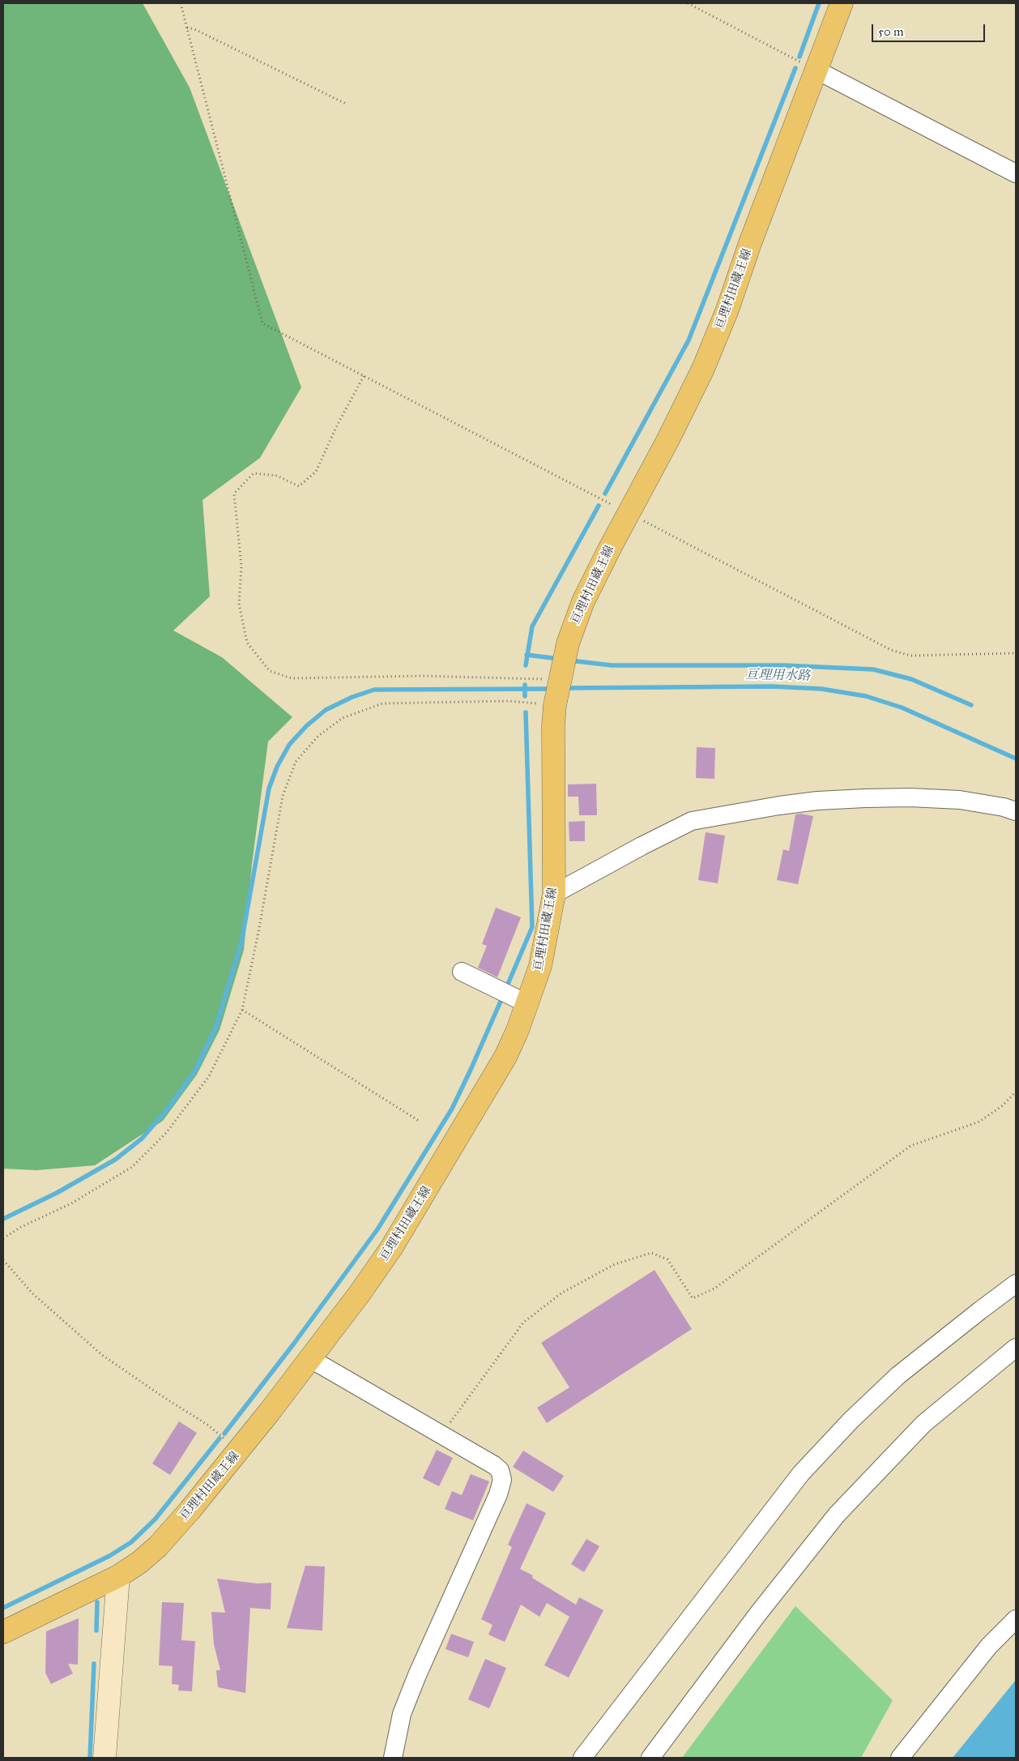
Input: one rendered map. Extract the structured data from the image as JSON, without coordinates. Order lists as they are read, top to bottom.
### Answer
{
  "streets": {
    "main road": ["亘理村田蔵王線"]
  },
  "water": ["亘理用水路"],
  "scale_bar": "50 m"
}
